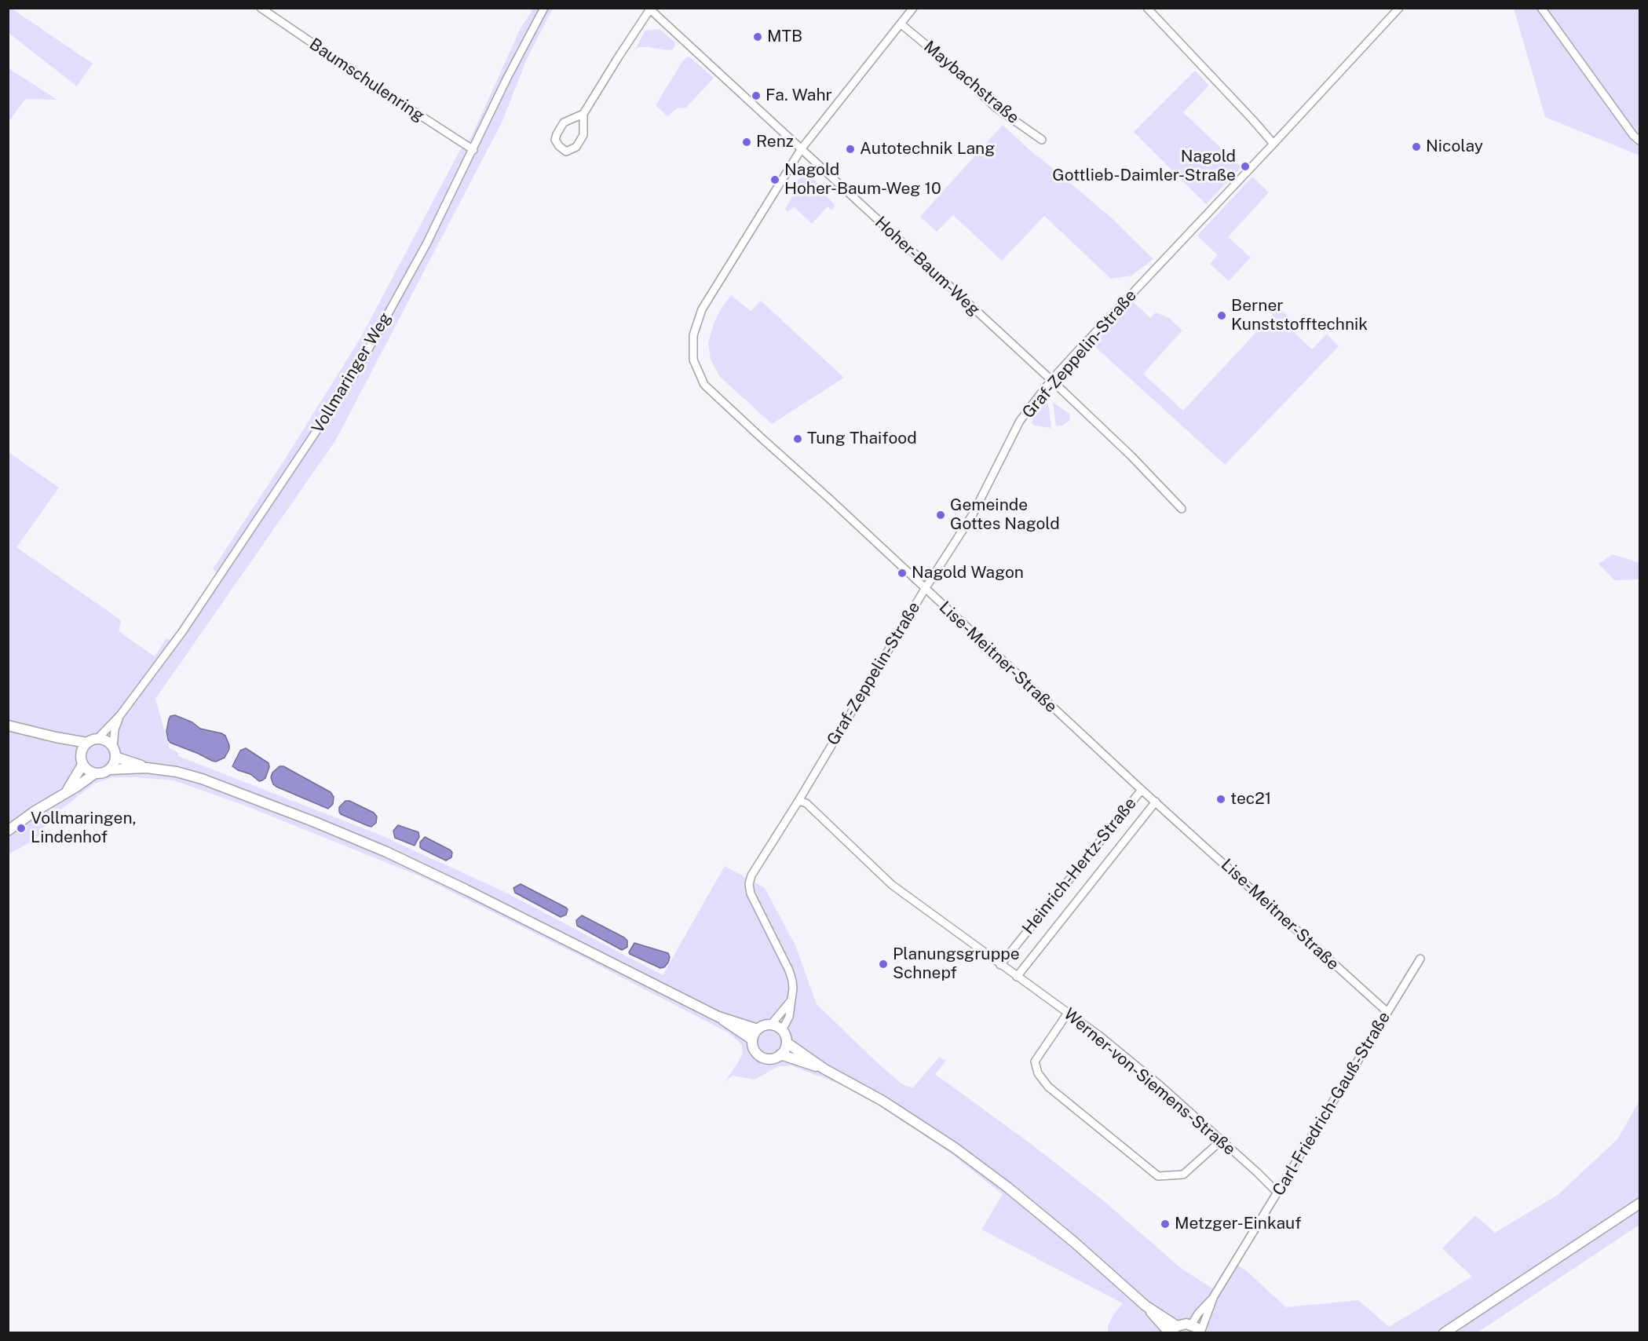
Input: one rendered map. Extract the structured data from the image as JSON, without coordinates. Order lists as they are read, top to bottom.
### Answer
{
  "streets": {
    "street": [
      "Baumschulenring",
      "Maybachstraße",
      "Hoher-Baum-Weg",
      "Graf-Zeppelin-Straße",
      "Vollmaringer Weg",
      "Lise-Meitner-Straße",
      "Heinrich-Hertz-Straße",
      "Werner-von-Siemens-Straße",
      "Carl-Friedrich-Gauß-Straße"
    ]
  },
  "crossings": [
    ["Baumschulenring", "Vollmaringer Weg"],
    ["Maybachstraße", "Lise-Meitner-Straße"],
    ["Hoher-Baum-Weg", "Graf-Zeppelin-Straße"],
    ["Hoher-Baum-Weg", "Lise-Meitner-Straße"],
    ["Graf-Zeppelin-Straße", "Lise-Meitner-Straße"],
    ["Graf-Zeppelin-Straße", "Werner-von-Siemens-Straße"],
    ["Lise-Meitner-Straße", "Heinrich-Hertz-Straße"],
    ["Lise-Meitner-Straße", "Carl-Friedrich-Gauß-Straße"],
    ["Heinrich-Hertz-Straße", "Werner-von-Siemens-Straße"],
    ["Werner-von-Siemens-Straße", "Carl-Friedrich-Gauß-Straße"]
  ],
  "places": [
    "MTB",
    "Fa. Wahr",
    "Renz",
    "Nicolay",
    "Autotechnik Lang",
    "Nagold Gottlieb-Daimler-Straße",
    "Nagold Hoher-Baum-Weg 10",
    "Berner Kunststofftechnik",
    "Tung Thaifood",
    "Gemeinde Gottes Nagold",
    "Nagold Wagon",
    "tec21",
    "Vollmaringen, Lindenhof",
    "Planungsgruppe Schnepf",
    "Metzger-Einkauf"
  ]
}
